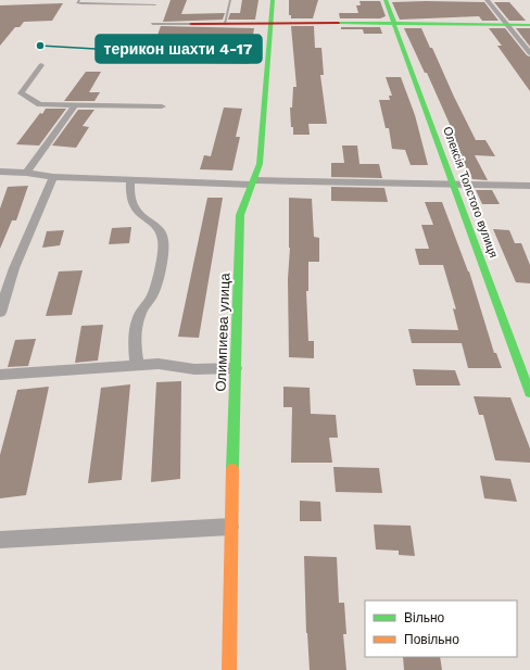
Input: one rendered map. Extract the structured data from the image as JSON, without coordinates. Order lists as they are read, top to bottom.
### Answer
{
  "streets": {
    "street": ["Олексія Толстого вулиця", "Олимпиева улица"]
  },
  "places": ["терикон шахти 4-17"],
  "legend": ["Вільно", "Повільно"]
}
